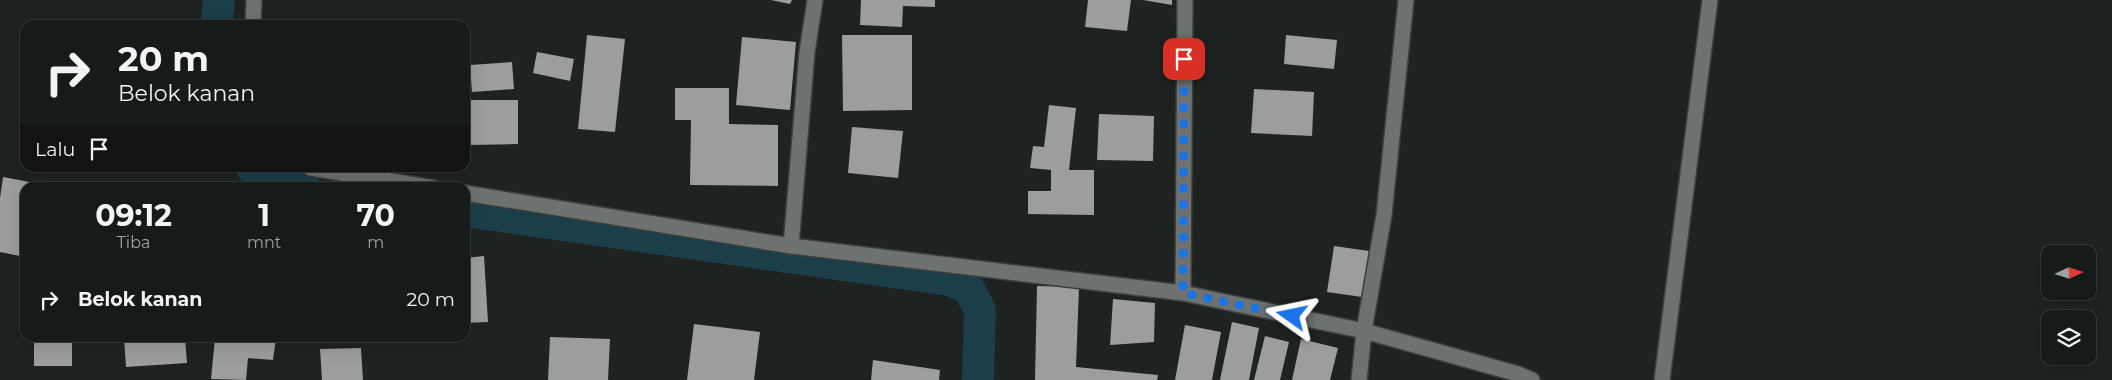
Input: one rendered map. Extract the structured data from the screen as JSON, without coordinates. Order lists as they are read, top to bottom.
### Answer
{
  "north": "right",
  "page": {
    "turn": ["20 m", "Belok kanan"],
    "then": "Lalu",
    "eta": [
      "09:12",
      "Tiba",
      "1",
      "mnt",
      "70",
      "m"
    ],
    "list": [
      {
        "name": "Belok kanan",
        "value": "20 m"
      }
    ]
  }
}
